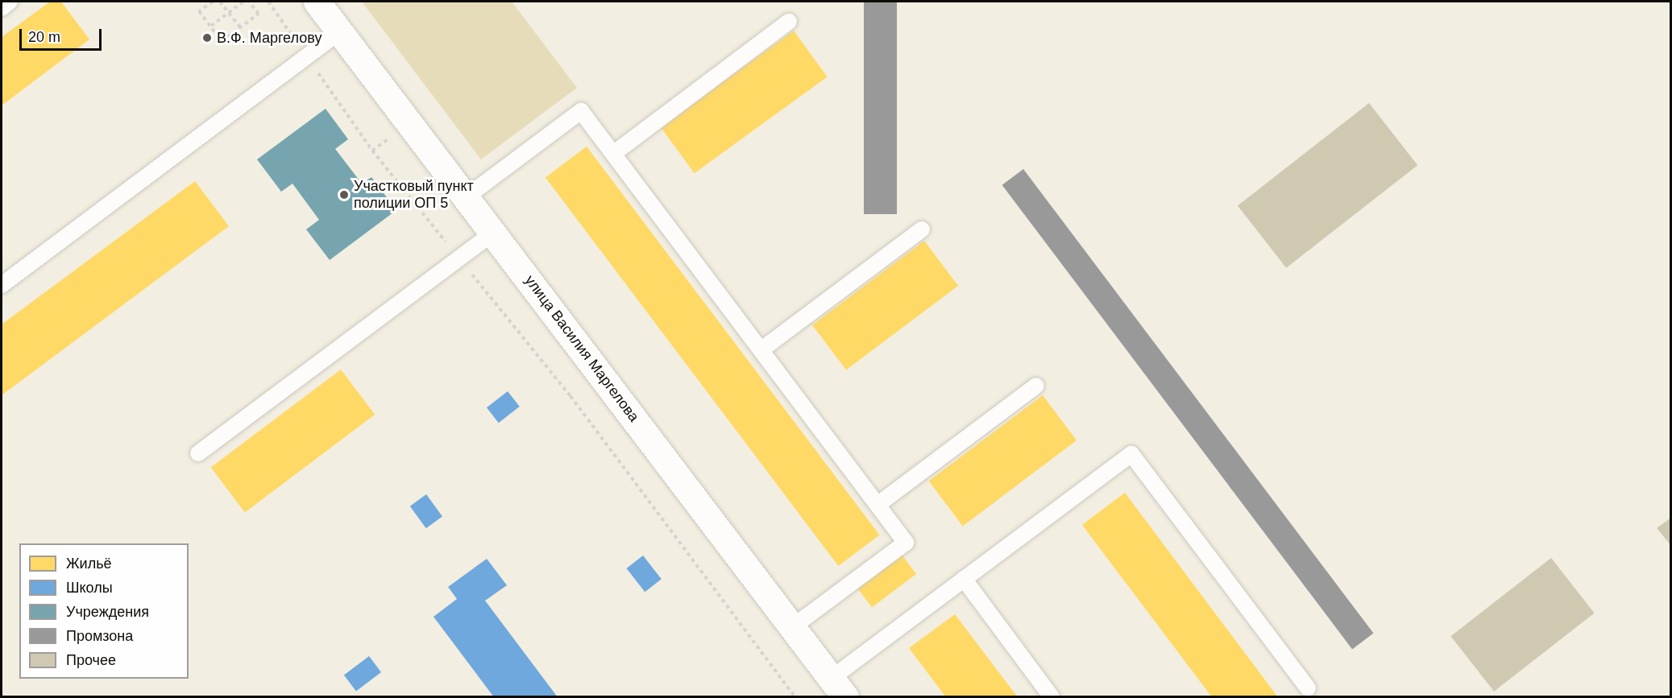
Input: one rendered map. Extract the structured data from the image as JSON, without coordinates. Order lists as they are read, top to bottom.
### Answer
{
  "streets": {
    "street": ["улица Василия Маргелова"]
  },
  "places": ["В.Ф. Маргелову", "Участковый пункт полиции ОП 5"],
  "legend": [
    "Жильё",
    "Школы",
    "Учреждения",
    "Промзона",
    "Прочее"
  ],
  "scale_bar": "20 m"
}
